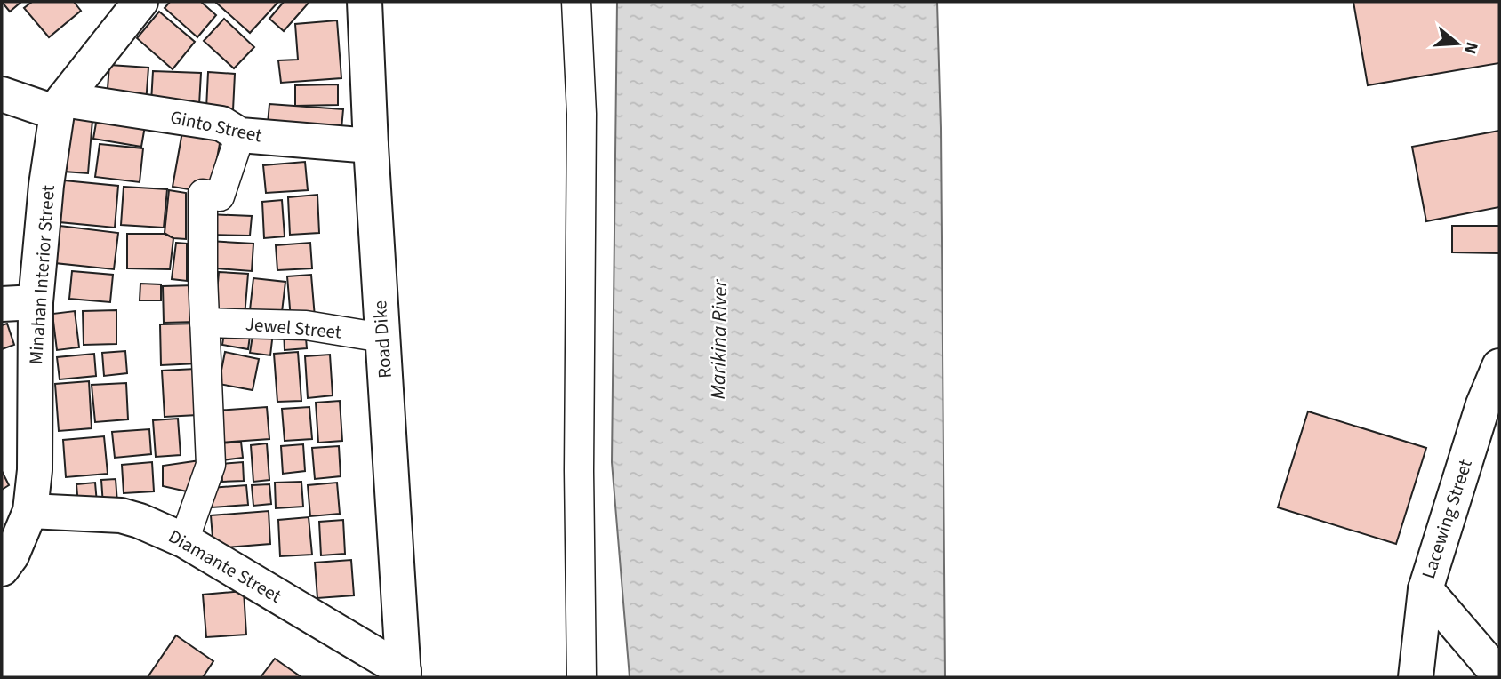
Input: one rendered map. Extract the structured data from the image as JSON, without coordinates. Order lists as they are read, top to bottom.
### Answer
{
  "streets": {
    "street": [
      "Ginto Street",
      "Minahan Interior Street",
      "Jewel Street",
      "Road Dike",
      "Lacewing Street",
      "Diamante Street"
    ]
  },
  "crossings": [
    ["Ginto Street", "Minahan Interior Street"],
    ["Ginto Street", "Road Dike"],
    ["Minahan Interior Street", "Diamante Street"],
    ["Jewel Street", "Road Dike"],
    ["Road Dike", "Diamante Street"]
  ],
  "water": ["Marikina River"],
  "north": "right"
}
